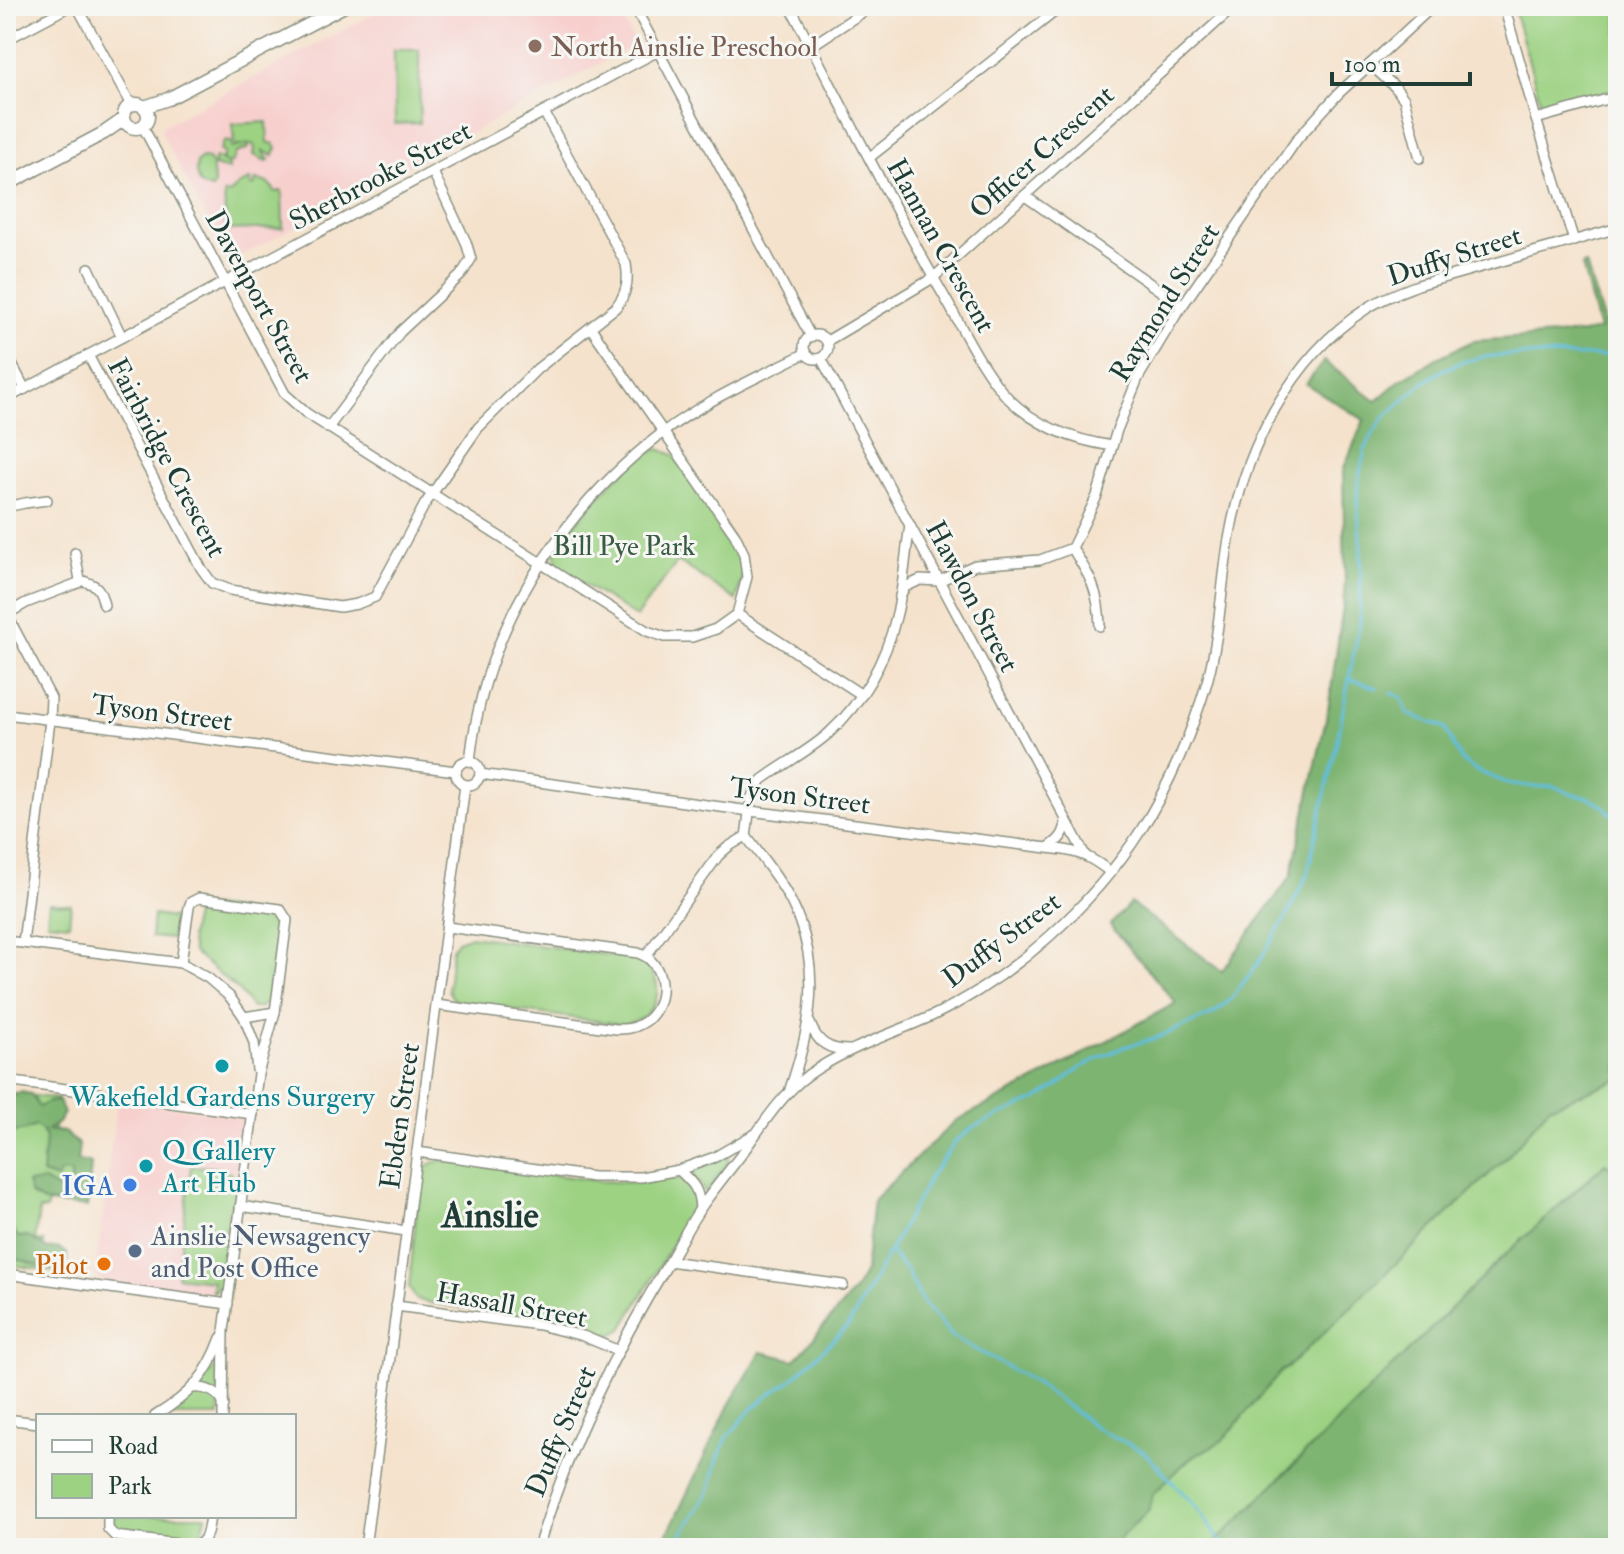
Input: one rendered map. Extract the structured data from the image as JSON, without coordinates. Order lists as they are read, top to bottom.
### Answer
{
  "streets": {
    "street": [
      "Officer Crescent",
      "Sherbrooke Street",
      "Hannan Crescent",
      "Duffy Street",
      "Davenport Street",
      "Raymond Street",
      "Fairbridge Crescent",
      "Hawdon Street",
      "Tyson Street",
      "Ebden Street",
      "Hassall Street"
    ]
  },
  "crossings": [
    ["Officer Crescent", "Hannan Crescent"],
    ["Officer Crescent", "Hawdon Street"],
    ["Sherbrooke Street", "Davenport Street"],
    ["Sherbrooke Street", "Fairbridge Crescent"],
    ["Hannan Crescent", "Raymond Street"],
    ["Duffy Street", "Tyson Street"],
    ["Duffy Street", "Hassall Street"],
    ["Davenport Street", "Fairbridge Crescent"],
    ["Hawdon Street", "Tyson Street"],
    ["Tyson Street", "Ebden Street"],
    ["Ebden Street", "Hassall Street"]
  ],
  "districts": ["Ainslie"],
  "parks": ["Bill Pye Park"],
  "places": [
    "North Ainslie Preschool",
    "Wakefield Gardens Surgery",
    "Q Gallery Art Hub",
    "IGA",
    "Ainslie Newsagency and Post Office",
    "Pilot"
  ],
  "legend": ["Road", "Park"],
  "scale_bar": "100 m"
}
